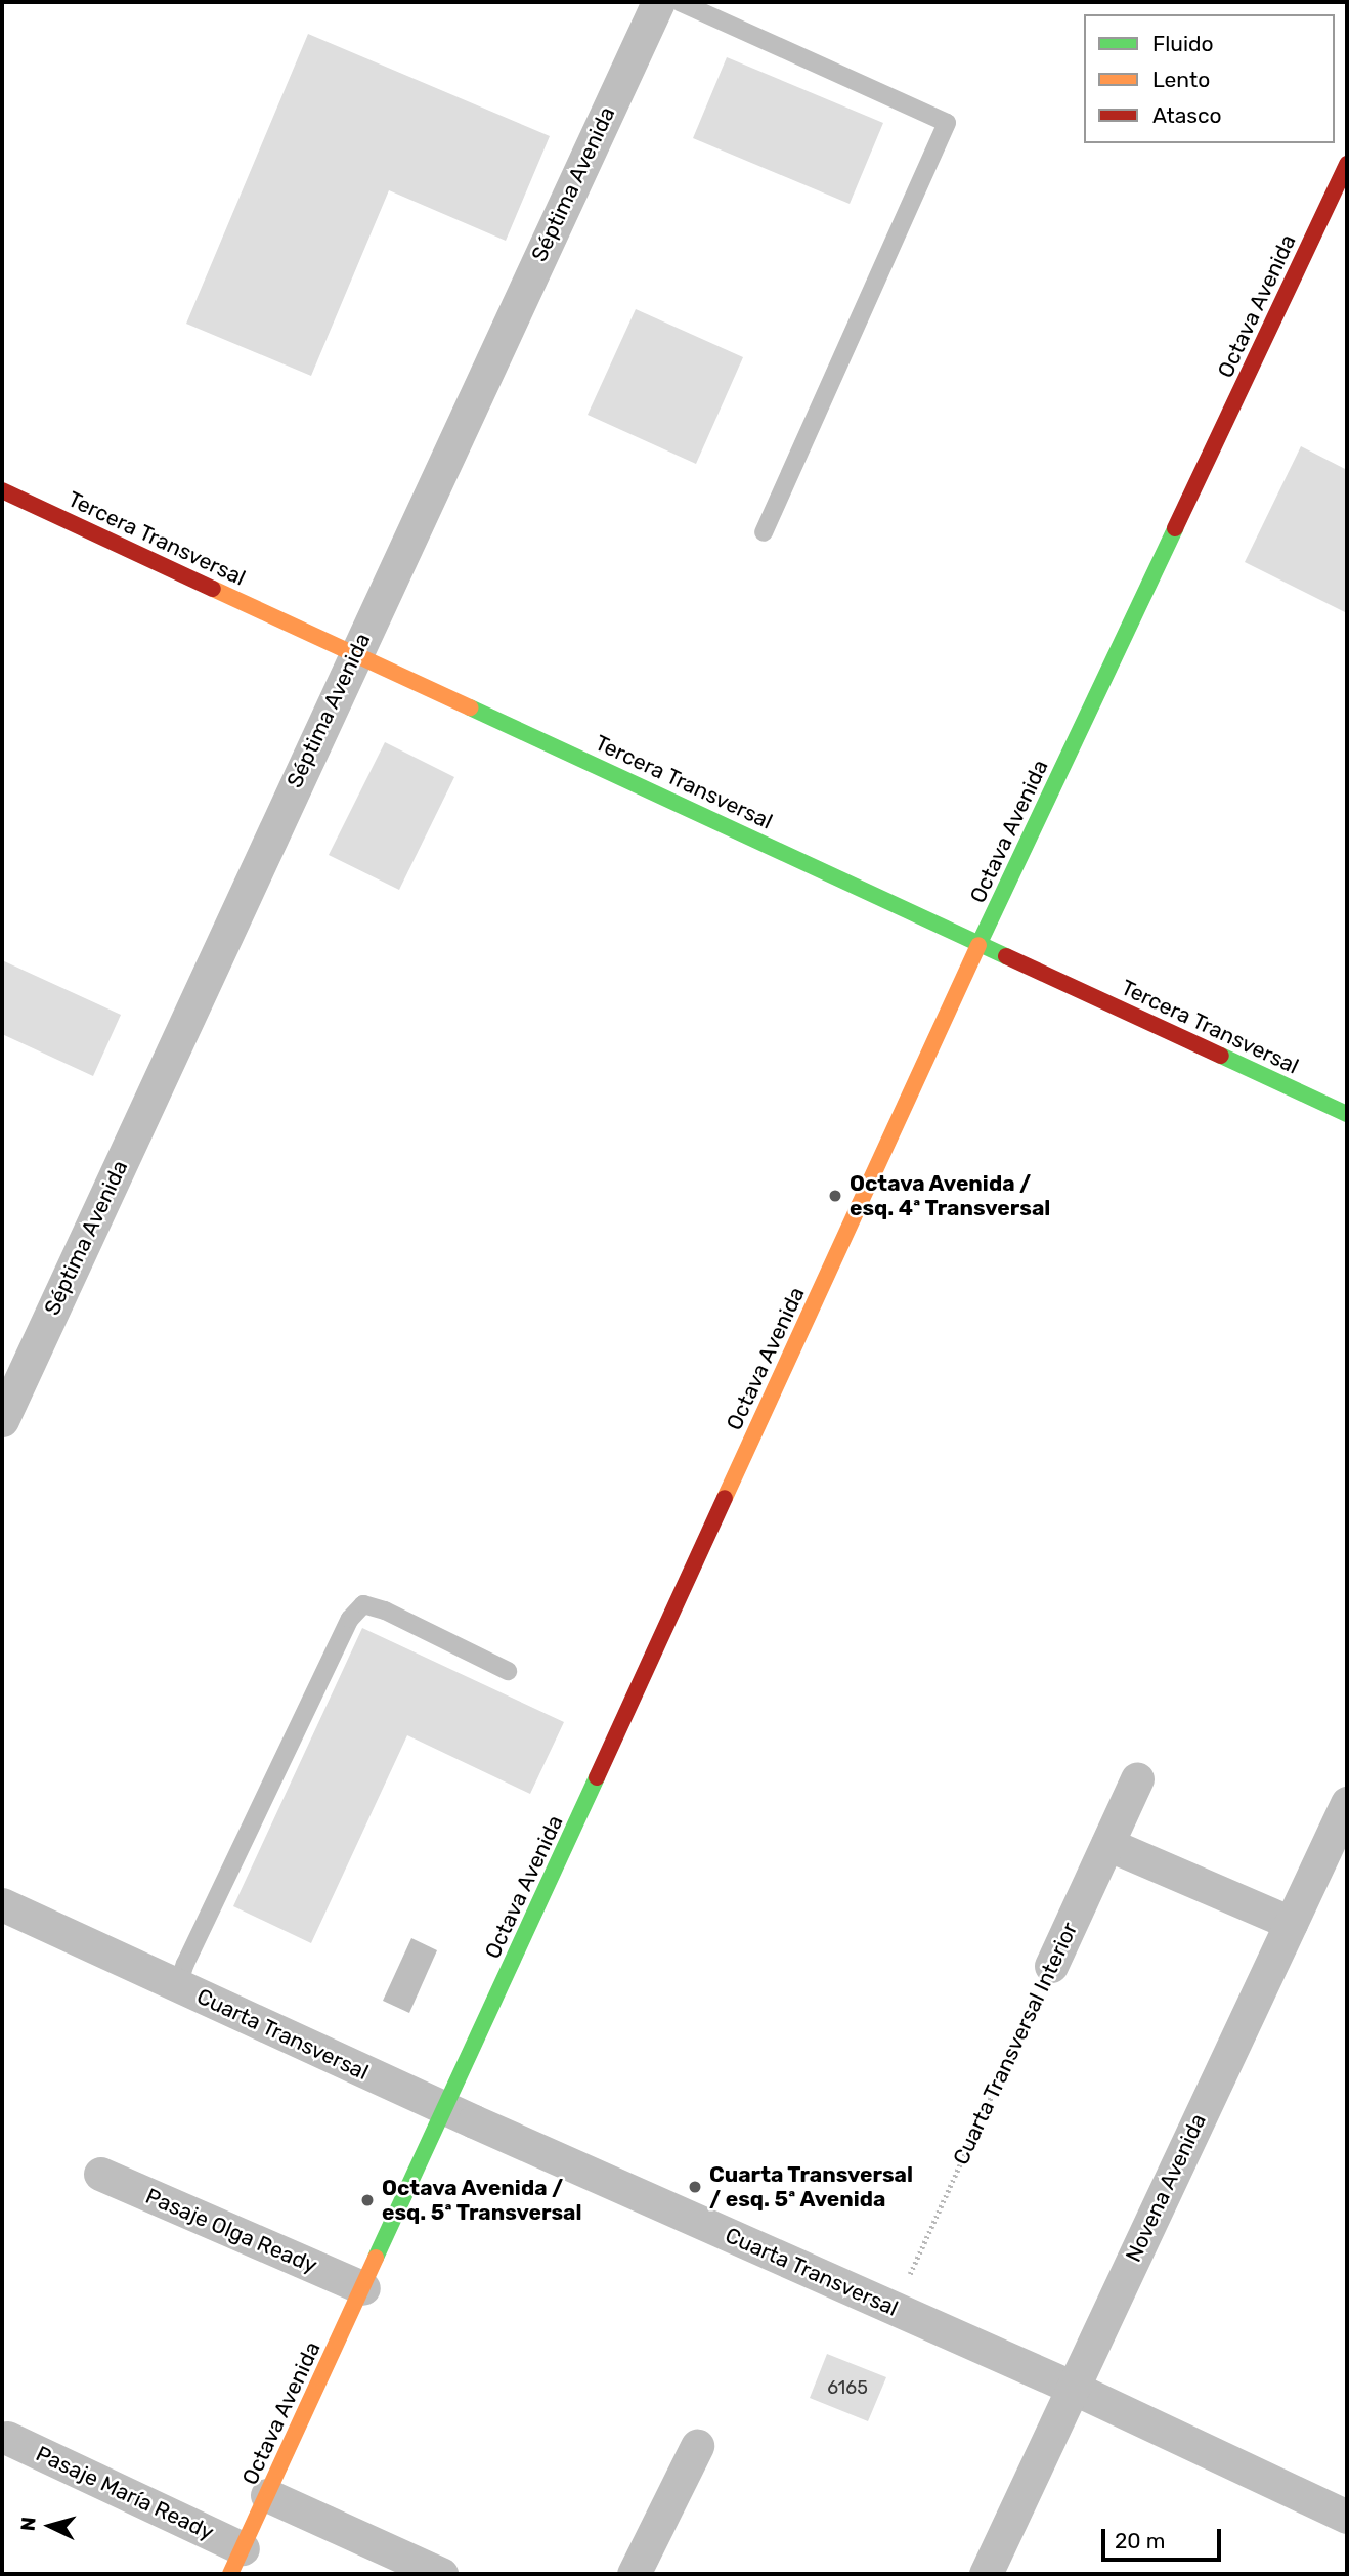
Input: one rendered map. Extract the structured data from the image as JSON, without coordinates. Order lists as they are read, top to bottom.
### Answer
{
  "streets": {
    "street": [
      "Séptima Avenida",
      "Octava Avenida",
      "Tercera Transversal",
      "Cuarta Transversal",
      "Cuarta Transversal Interior",
      "Novena Avenida",
      "Pasaje Olga Ready",
      "Pasaje María Ready"
    ]
  },
  "crossings": [
    ["Séptima Avenida", "Tercera Transversal"],
    ["Octava Avenida", "Tercera Transversal"],
    ["Octava Avenida", "Cuarta Transversal"],
    ["Octava Avenida", "Pasaje Olga Ready"],
    ["Octava Avenida", "Pasaje María Ready"],
    ["Cuarta Transversal", "Cuarta Transversal Interior"],
    ["Cuarta Transversal", "Novena Avenida"]
  ],
  "places": ["Octava Avenida / esq. 4ª Transversal", "Cuarta Transversal / esq. 5ª Avenida", "Octava Avenida / esq. 5ª Transversal"],
  "house_numbers": ["6165"],
  "legend": ["Fluido", "Lento", "Atasco"],
  "scale_bar": "20 m",
  "north": "left"
}
